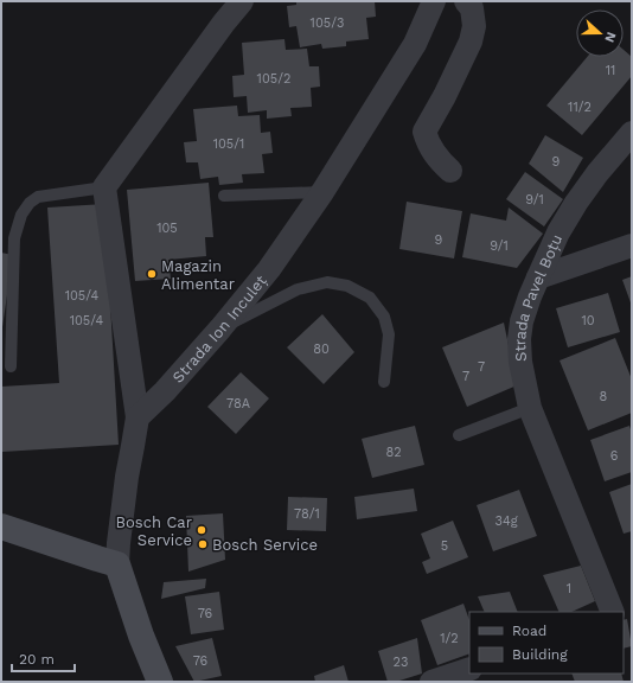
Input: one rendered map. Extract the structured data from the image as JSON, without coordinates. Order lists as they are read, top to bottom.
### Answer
{
  "streets": {
    "street": ["Strada Pavel Boțu", "Strada Ion Inculeț"]
  },
  "places": ["Magazin Alimentar", "Bosch Car Service", "Bosch Service"],
  "house_numbers": [
    "105/3",
    "11",
    "105/2",
    "11/2",
    "105/1",
    "9",
    "9/1",
    "105",
    "9",
    "9/1",
    "105/4",
    "105/4",
    "10",
    "80",
    "7",
    "7",
    "8",
    "78A",
    "82",
    "6",
    "78/1",
    "34g",
    "5",
    "1",
    "76",
    "1/2",
    "76",
    "23"
  ],
  "legend": ["Road", "Building"],
  "scale_bar": "20 m",
  "north": "right"
}
